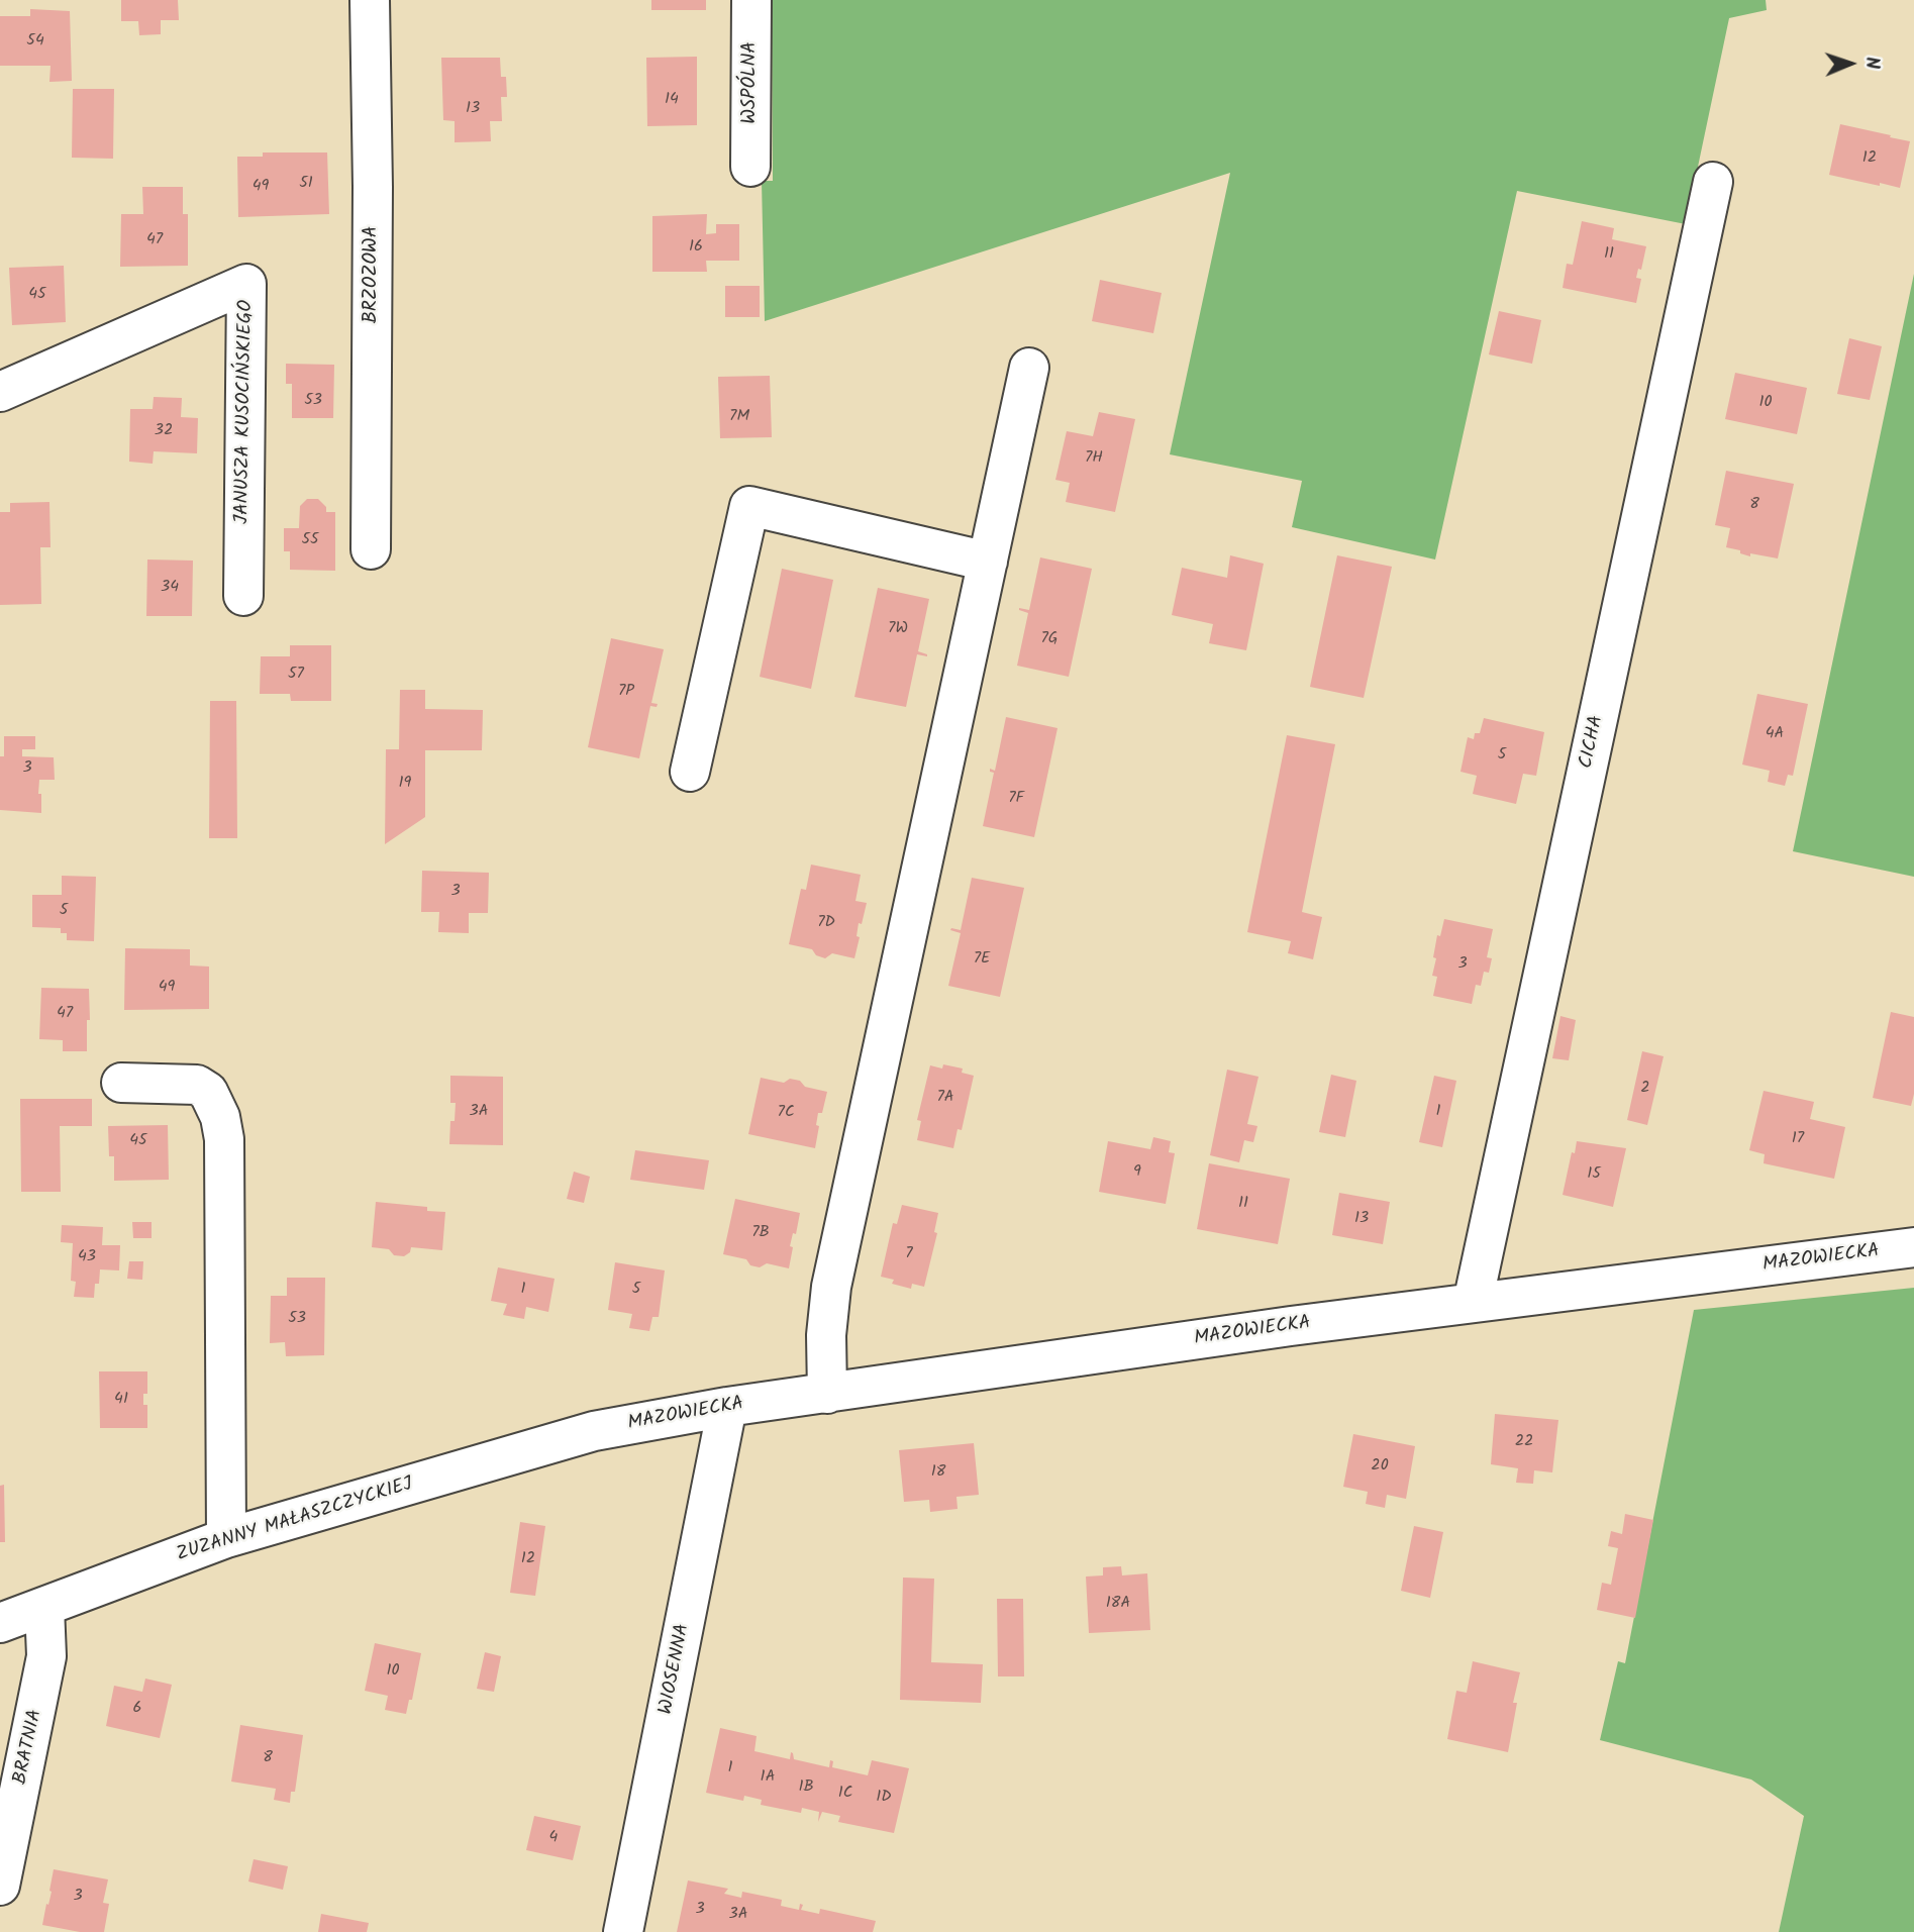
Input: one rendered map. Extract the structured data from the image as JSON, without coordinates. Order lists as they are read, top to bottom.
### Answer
{
  "streets": {
    "street": [
      "WSPÓLNA",
      "BRZOZOWA",
      "JANUSZA KUSOCIŃSKIEGO",
      "CICHA",
      "MAZOWIECKA",
      "ZUZANNY MAŁASZCZYCKIEJ",
      "WIOSENNA",
      "BRATNIA"
    ]
  },
  "crossings": [
    ["CICHA", "MAZOWIECKA"],
    ["MAZOWIECKA", "ZUZANNY MAŁASZCZYCKIEJ"],
    ["MAZOWIECKA", "WIOSENNA"],
    ["ZUZANNY MAŁASZCZYCKIEJ", "BRATNIA"]
  ],
  "house_numbers": [
    "54",
    "14",
    "13",
    "12",
    "51",
    "49",
    "47",
    "16",
    "11",
    "45",
    "53",
    "10",
    "7M",
    "32",
    "7H",
    "8",
    "55",
    "34",
    "7W",
    "7G",
    "57",
    "7P",
    "4A",
    "5",
    "3",
    "19",
    "7F",
    "3",
    "5",
    "7D",
    "7E",
    "3",
    "49",
    "47",
    "2",
    "7A",
    "3A",
    "1",
    "7C",
    "17",
    "45",
    "9",
    "15",
    "11",
    "13",
    "7B",
    "7",
    "43",
    "1",
    "5",
    "53",
    "41",
    "22",
    "20",
    "18",
    "12",
    "18A",
    "10",
    "6",
    "8",
    "1",
    "1A",
    "1B",
    "1C",
    "1D",
    "4",
    "3",
    "3",
    "3A"
  ],
  "north": "right"
}
